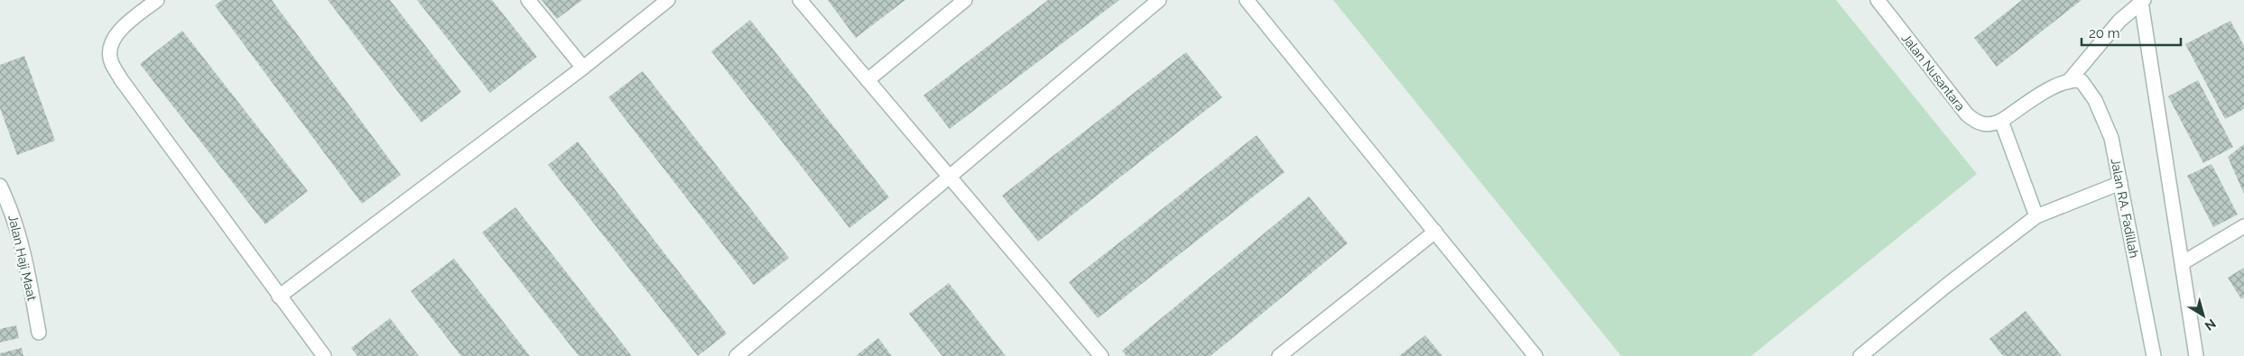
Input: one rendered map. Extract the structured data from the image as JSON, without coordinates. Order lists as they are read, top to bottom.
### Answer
{
  "streets": {
    "street": ["Jalan Nusantara", "Jalan RA. Fadillah", "Jalan Haji Maat"]
  },
  "scale_bar": "20 m",
  "north": "bottom right"
}
